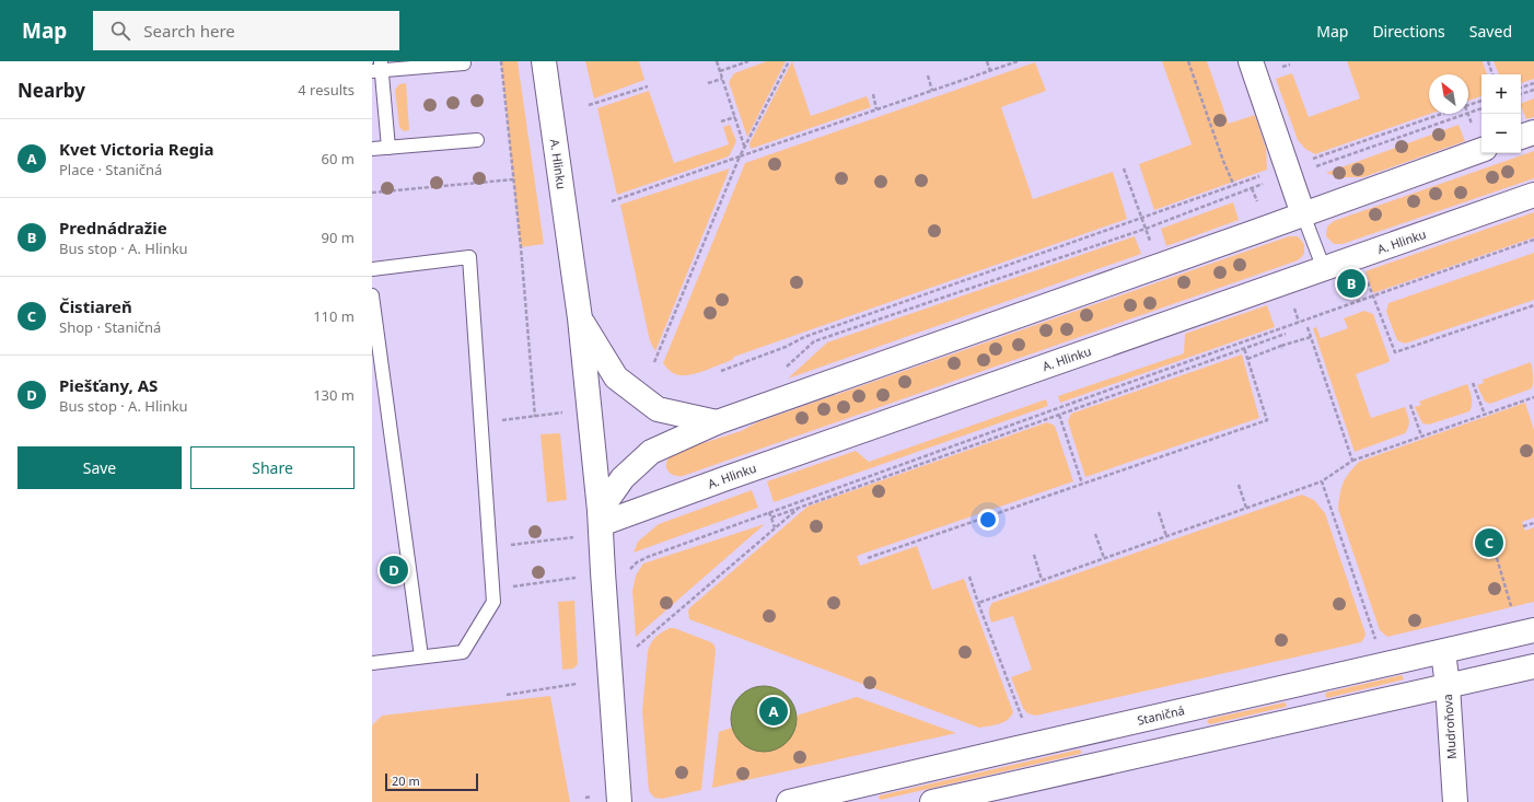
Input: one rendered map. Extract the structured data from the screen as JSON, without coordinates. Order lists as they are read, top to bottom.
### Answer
{
  "streets": {
    "street": ["A. Hlinku", "Staničná", "Mudroňova"]
  },
  "crossings": [
    ["Staničná", "Mudroňova"]
  ],
  "scale_bar": "20 m",
  "north": "top left",
  "page": {
    "header": "Map",
    "search": "Search here",
    "nav": ["Map", "Directions", "Saved"],
    "heading": ["Nearby", "4 results"],
    "map_buttons": ["+", "−"],
    "list": [
      {
        "mark": "A",
        "name": "Kvet Victoria Regia",
        "note": "Place · Staničná",
        "value": "60 m"
      },
      {
        "mark": "B",
        "name": "Prednádražie",
        "note": "Bus stop · A. Hlinku",
        "value": "90 m"
      },
      {
        "mark": "C",
        "name": "Čistiareň",
        "note": "Shop · Staničná",
        "value": "110 m"
      },
      {
        "mark": "D",
        "name": "Piešťany, AS",
        "note": "Bus stop · A. Hlinku",
        "value": "130 m"
      }
    ],
    "pins": [
      "B",
      "C",
      "D",
      "A"
    ],
    "buttons": ["Save", "Share"],
    "scale": "20 m"
  }
}
